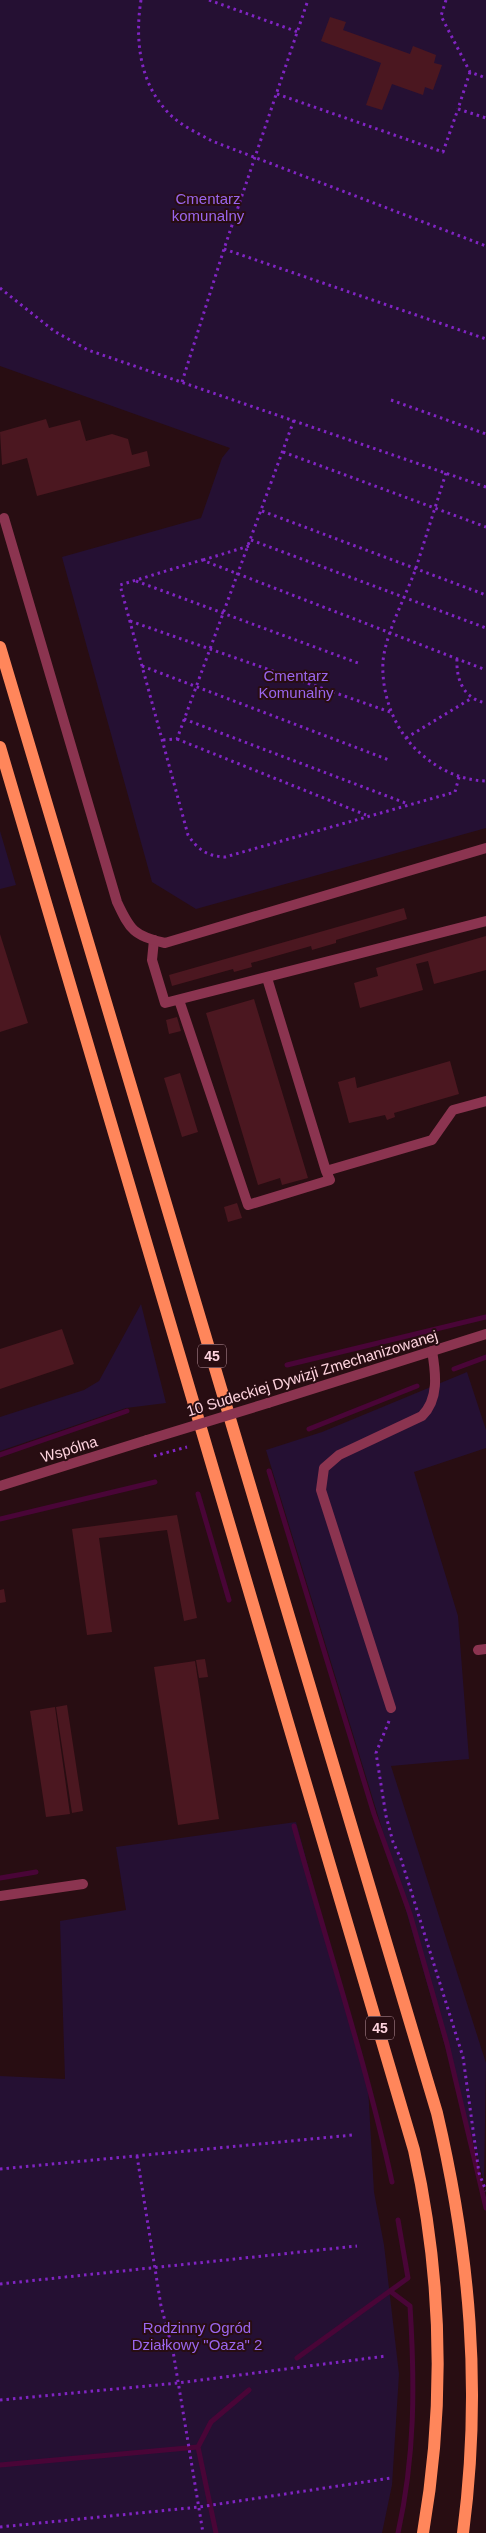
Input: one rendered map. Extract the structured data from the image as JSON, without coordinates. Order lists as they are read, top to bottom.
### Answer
{
  "streets": {
    "main road": ["45"],
    "street": ["10 Sudeckiej Dywizji Zmechanizowanej", "Wspólna"]
  },
  "crossings": [
    ["10 Sudeckiej Dywizji Zmechanizowanej", "Wspólna"]
  ],
  "parks": ["Cmentarz komunalny", "Cmentarz Komunalny", "Rodzinny Ogród Działkowy \"Oaza\" 2"]
}
